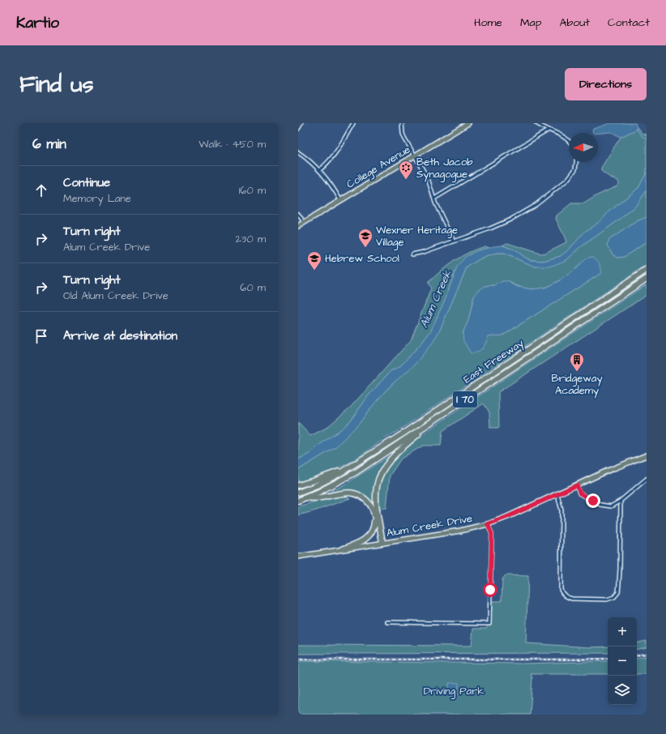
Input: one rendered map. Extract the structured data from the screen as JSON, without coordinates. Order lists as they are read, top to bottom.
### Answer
{
  "streets": {
    "highway": ["East Freeway", "I 70"],
    "main road": ["College Avenue", "Alum Creek Drive"]
  },
  "water": ["Alum Creek"],
  "parks": ["Driving Park"],
  "places": {
    "synagogue": ["Beth Jacob Synagogue"],
    "school or university": ["Wexner Heritage Village", "Hebrew School"],
    "building": ["Bridgeway Academy"]
  },
  "north": "left",
  "page": {
    "header": "Kartio",
    "nav": [
      "Home",
      "Map",
      "About",
      "Contact"
    ],
    "buttons": "Directions",
    "title": "Find us",
    "heading": ["6 min", "Walk · 450 m"],
    "list": [
      ["Continue", "Memory Lane", "160 m"],
      ["Turn right", "Alum Creek Drive", "230 m"],
      ["Turn right", "Old Alum Creek Drive", "60 m"],
      "Arrive at destination"
    ],
    "map_buttons": ["+", "−"]
  }
}
